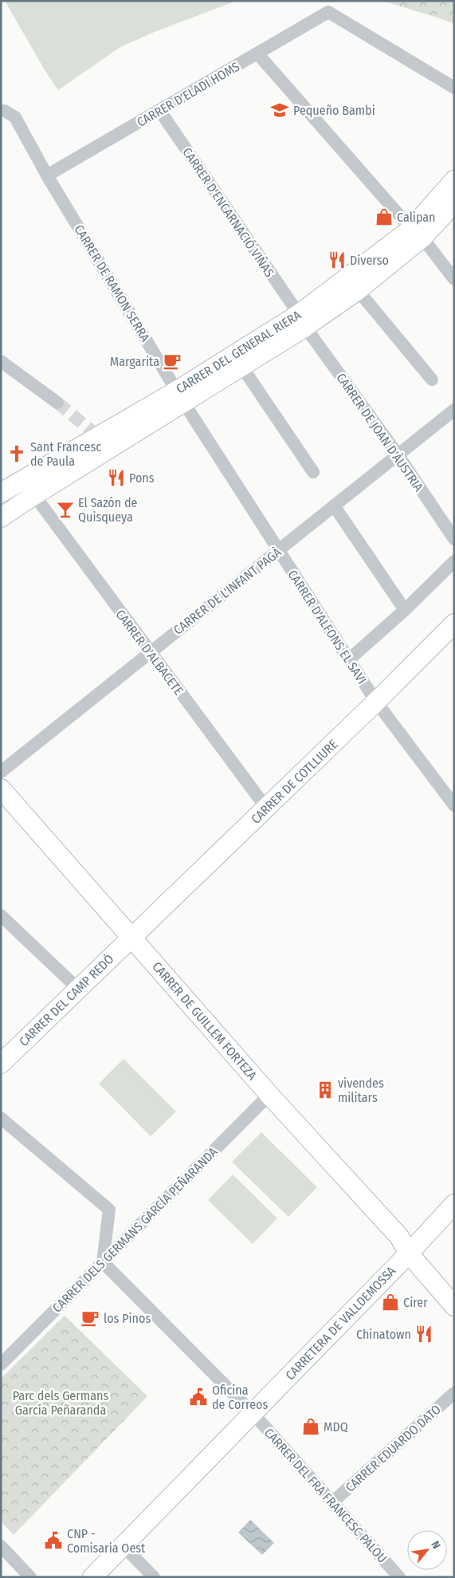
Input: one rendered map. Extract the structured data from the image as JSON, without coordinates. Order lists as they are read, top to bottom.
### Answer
{
  "streets": {
    "main road": [
      "CARRER DEL GENERAL RIERA",
      "CARRER DE COTLLIURE",
      "CARRER DEL CAMP REDÓ",
      "CARRER DE GUILLEM FORTEZA",
      "CARRETERA DE VALLDEMOSSA"
    ],
    "street": [
      "CARRER D'ELADI HOMS",
      "CARRER D'ENCARNACIÓ VIÑAS",
      "CARRER DE RAMON SERRA",
      "CARRER DE JOAN D'ÀUSTRIA",
      "CARRER DE L'INFANT PAGÀ",
      "CARRER D'ALFONS EL SAVI",
      "CARRER D'ALBACETE",
      "CARRER DELS GERMANS GARCÍA PEÑARANDA",
      "CARRER EDUARDO DATO",
      "CARRER DEL FRA FRANCESC PALOU"
    ]
  },
  "crossings": [
    ["CARRER D'ELADI HOMS", "CARRER D'ENCARNACIÓ VIÑAS"],
    ["CARRER D'ELADI HOMS", "CARRER DE RAMON SERRA"],
    ["CARRER D'ENCARNACIÓ VIÑAS", "CARRER DEL GENERAL RIERA"],
    ["CARRER D'ENCARNACIÓ VIÑAS", "CARRER DE JOAN D'ÀUSTRIA"],
    ["CARRER DE RAMON SERRA", "CARRER DEL GENERAL RIERA"],
    ["CARRER DE RAMON SERRA", "CARRER D'ALFONS EL SAVI"],
    ["CARRER DEL GENERAL RIERA", "CARRER DE JOAN D'ÀUSTRIA"],
    ["CARRER DEL GENERAL RIERA", "CARRER D'ALFONS EL SAVI"],
    ["CARRER DEL GENERAL RIERA", "CARRER D'ALBACETE"],
    ["CARRER DE JOAN D'ÀUSTRIA", "CARRER DE L'INFANT PAGÀ"],
    ["CARRER DE L'INFANT PAGÀ", "CARRER D'ALFONS EL SAVI"],
    ["CARRER DE L'INFANT PAGÀ", "CARRER D'ALBACETE"],
    ["CARRER D'ALFONS EL SAVI", "CARRER DE COTLLIURE"],
    ["CARRER D'ALBACETE", "CARRER DE COTLLIURE"],
    ["CARRER DE COTLLIURE", "CARRER DEL CAMP REDÓ"],
    ["CARRER DE COTLLIURE", "CARRER DE GUILLEM FORTEZA"],
    ["CARRER DEL CAMP REDÓ", "CARRER DE GUILLEM FORTEZA"],
    ["CARRER DE GUILLEM FORTEZA", "CARRER DELS GERMANS GARCÍA PEÑARANDA"],
    ["CARRER DE GUILLEM FORTEZA", "CARRETERA DE VALLDEMOSSA"],
    ["CARRER DELS GERMANS GARCÍA PEÑARANDA", "CARRER DEL FRA FRANCESC PALOU"],
    ["CARRETERA DE VALLDEMOSSA", "CARRER DEL FRA FRANCESC PALOU"],
    ["CARRER EDUARDO DATO", "CARRER DEL FRA FRANCESC PALOU"]
  ],
  "parks": ["Parc dels Germans García Peñaranda"],
  "places": {
    "school or university": ["Pequeño Bambi"],
    "shop": ["Calipan", "Cirer", "MDQ"],
    "restaurant": ["Diverso", "Pons", "Chinatown"],
    "cafe": ["Margarita", "los Pinos"],
    "church": ["Sant Francesc de Paula"],
    "bar": ["El Sazón de Quisqueya"],
    "building": ["vivendes militars"],
    "public building": ["Oficina de Correos", "CNP - Comisaria Oest"]
  },
  "north": "top right"
}
